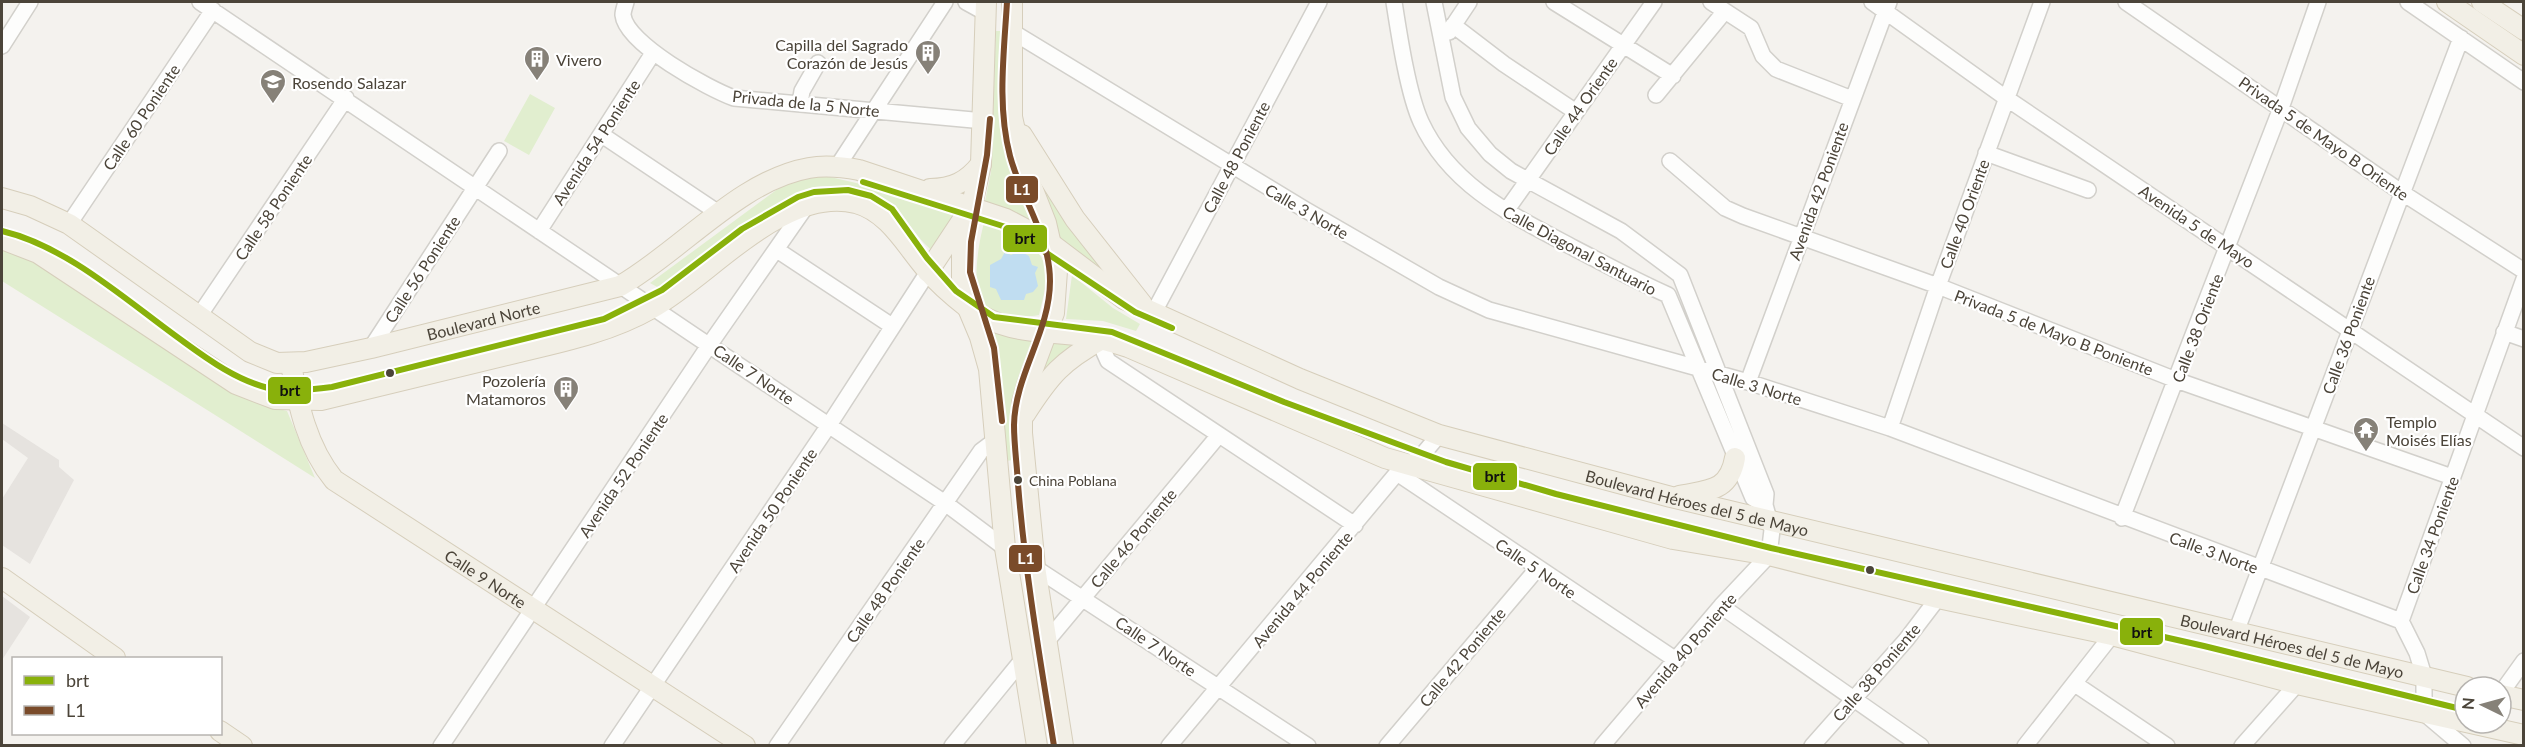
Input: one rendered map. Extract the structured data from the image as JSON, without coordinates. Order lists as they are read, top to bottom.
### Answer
{
  "streets": {
    "main road": ["Boulevard Norte", "Boulevard Héroes del 5 de Mayo", "Calle 9 Norte"],
    "street": [
      "Privada de la 5 Norte",
      "Calle 44 Oriente",
      "Calle 60 Poniente",
      "Privada 5 de Mayo B Oriente",
      "Avenida 54 Poniente",
      "Calle 48 Poniente",
      "Avenida 42 Poniente",
      "Calle 58 Poniente",
      "Calle 3 Norte",
      "Calle 40 Oriente",
      "Avenida 5 de Mayo",
      "Calle Diagonal Santuario",
      "Calle 56 Poniente",
      "Calle 38 Oriente",
      "Privada 5 de Mayo B Poniente",
      "Calle 36 Poniente",
      "Calle 7 Norte",
      "Avenida 52 Poniente",
      "Avenida 50 Poniente",
      "Calle 34 Poniente",
      "Calle 46 Poniente",
      "Calle 5 Norte",
      "Avenida 44 Poniente",
      "Avenida 40 Poniente",
      "Calle 42 Poniente",
      "Calle 38 Poniente"
    ]
  },
  "crossings": [
    ["Privada de la 5 Norte", "Avenida 54 Poniente"],
    ["Calle 44 Oriente", "Calle Diagonal Santuario"],
    ["Calle 60 Poniente", "Boulevard Norte"],
    ["Calle 60 Poniente", "Calle 7 Norte"],
    ["Privada 5 de Mayo B Oriente", "Calle 38 Oriente"],
    ["Privada 5 de Mayo B Oriente", "Calle 36 Poniente"],
    ["Avenida 54 Poniente", "Calle 7 Norte"],
    ["Calle 48 Poniente", "Calle 3 Norte"],
    ["Calle 48 Poniente", "Calle 7 Norte"],
    ["Calle 48 Poniente", "Boulevard Héroes del 5 de Mayo"],
    ["Avenida 42 Poniente", "Calle 3 Norte"],
    ["Avenida 42 Poniente", "Avenida 5 de Mayo"],
    ["Avenida 42 Poniente", "Privada 5 de Mayo B Poniente"],
    ["Calle 58 Poniente", "Boulevard Norte"],
    ["Calle 58 Poniente", "Calle 7 Norte"],
    ["Calle 3 Norte", "Calle 40 Oriente"],
    ["Calle 3 Norte", "Calle Diagonal Santuario"],
    ["Calle 3 Norte", "Calle 38 Oriente"],
    ["Calle 3 Norte", "Calle 36 Poniente"],
    ["Calle 3 Norte", "Calle 34 Poniente"],
    ["Calle 40 Oriente", "Avenida 5 de Mayo"],
    ["Calle 40 Oriente", "Privada 5 de Mayo B Poniente"],
    ["Avenida 5 de Mayo", "Calle 38 Oriente"],
    ["Avenida 5 de Mayo", "Calle 36 Poniente"],
    ["Avenida 5 de Mayo", "Calle 34 Poniente"],
    ["Calle Diagonal Santuario", "Boulevard Héroes del 5 de Mayo"],
    ["Calle 56 Poniente", "Boulevard Norte"],
    ["Calle 56 Poniente", "Calle 7 Norte"],
    ["Boulevard Norte", "Calle 7 Norte"],
    ["Boulevard Norte", "Boulevard Héroes del 5 de Mayo"],
    ["Boulevard Norte", "Calle 9 Norte"],
    ["Calle 38 Oriente", "Privada 5 de Mayo B Poniente"],
    ["Privada 5 de Mayo B Poniente", "Calle 36 Poniente"],
    ["Privada 5 de Mayo B Poniente", "Calle 34 Poniente"],
    ["Calle 36 Poniente", "Boulevard Héroes del 5 de Mayo"],
    ["Calle 7 Norte", "Avenida 52 Poniente"],
    ["Calle 7 Norte", "Avenida 50 Poniente"],
    ["Calle 7 Norte", "Calle 46 Poniente"],
    ["Calle 7 Norte", "Avenida 44 Poniente"],
    ["Avenida 52 Poniente", "Calle 9 Norte"],
    ["Boulevard Héroes del 5 de Mayo", "Calle 5 Norte"],
    ["Boulevard Héroes del 5 de Mayo", "Avenida 44 Poniente"],
    ["Boulevard Héroes del 5 de Mayo", "Avenida 40 Poniente"],
    ["Boulevard Héroes del 5 de Mayo", "Calle 38 Poniente"],
    ["Avenida 50 Poniente", "Calle 9 Norte"],
    ["Calle 5 Norte", "Avenida 44 Poniente"],
    ["Calle 5 Norte", "Avenida 40 Poniente"],
    ["Calle 5 Norte", "Calle 42 Poniente"]
  ],
  "places": {
    "building": ["Capilla del Sagrado Corazón de Jesús", "Vivero", "Pozolería Matamoros"],
    "school or university": ["Rosendo Salazar"],
    "temple": ["Templo Moisés Elías"],
    "other": ["China Poblana"]
  },
  "lines": ["transit line L1", "transit line brt"],
  "legend": ["brt", "L1"],
  "north": "left"
}
